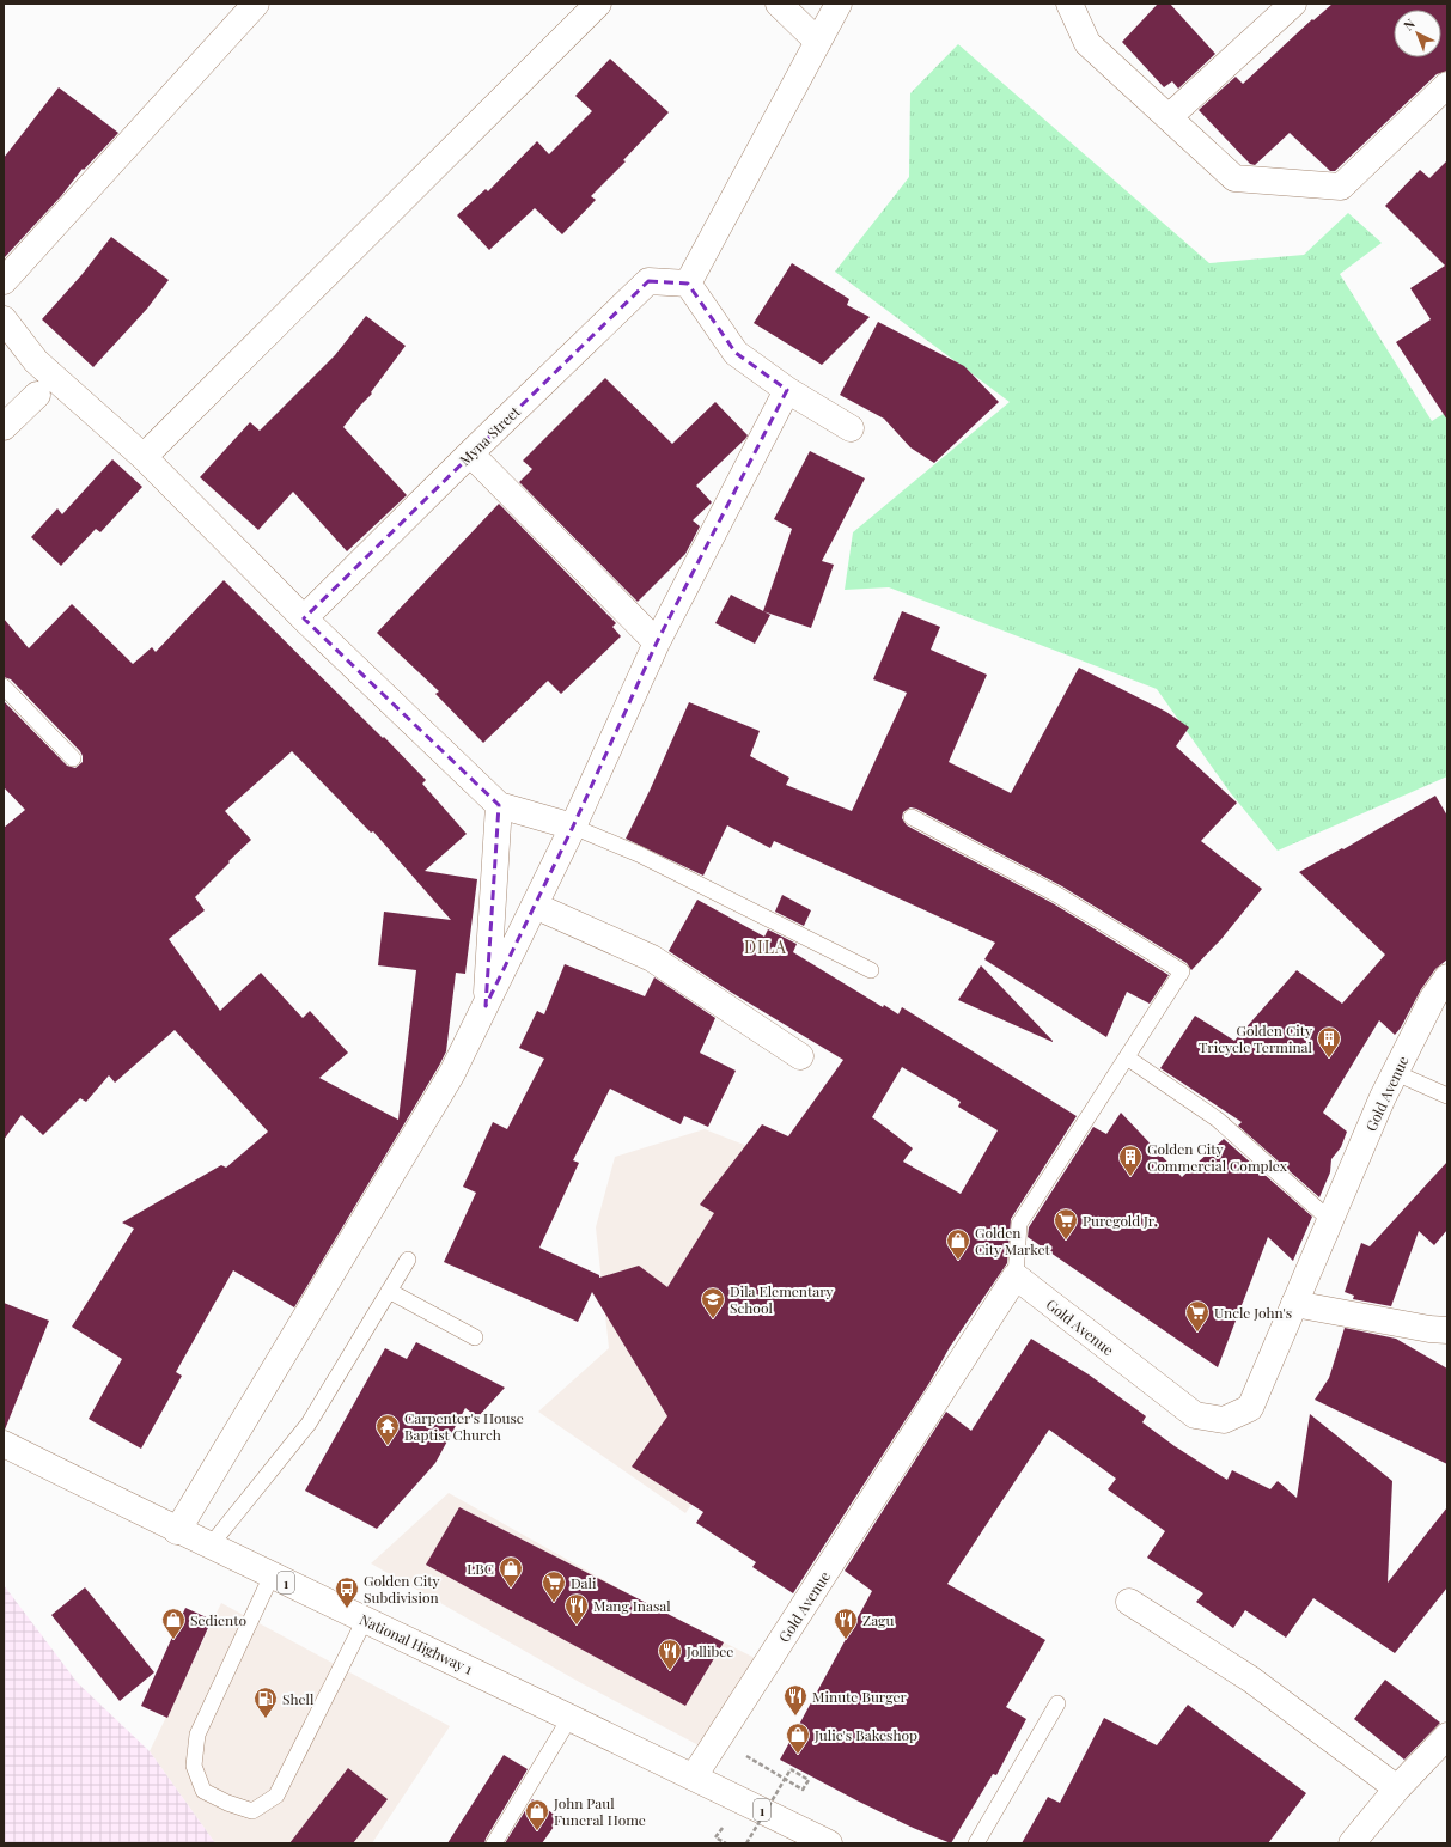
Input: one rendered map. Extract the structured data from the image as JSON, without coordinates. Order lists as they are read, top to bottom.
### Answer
{
  "streets": {
    "main road": [
      "Myna Street",
      "Gold Avenue",
      "1",
      "National Highway 1"
    ]
  },
  "crossings": [
    ["Gold Avenue", "National Highway 1"]
  ],
  "districts": ["DILA"],
  "places": {
    "building": ["Golden City Tricycle Terminal", "Golden City Commercial Complex"],
    "supermarket": ["Puregold Jr.", "Uncle John's", "Dali"],
    "shop": [
      "Golden City Market",
      "LBC",
      "Sediento",
      "Julie's Bakeshop",
      "John Paul Funeral Home"
    ],
    "school or university": ["Dila Elementary School"],
    "temple": ["Carpenter's House Baptist Church"],
    "bus stop": ["Golden City Subdivision"],
    "restaurant": [
      "Mang Inasal",
      "Zagu",
      "Jollibee",
      "Minute Burger"
    ],
    "fuel station": ["Shell"]
  },
  "north": "top left"
}
